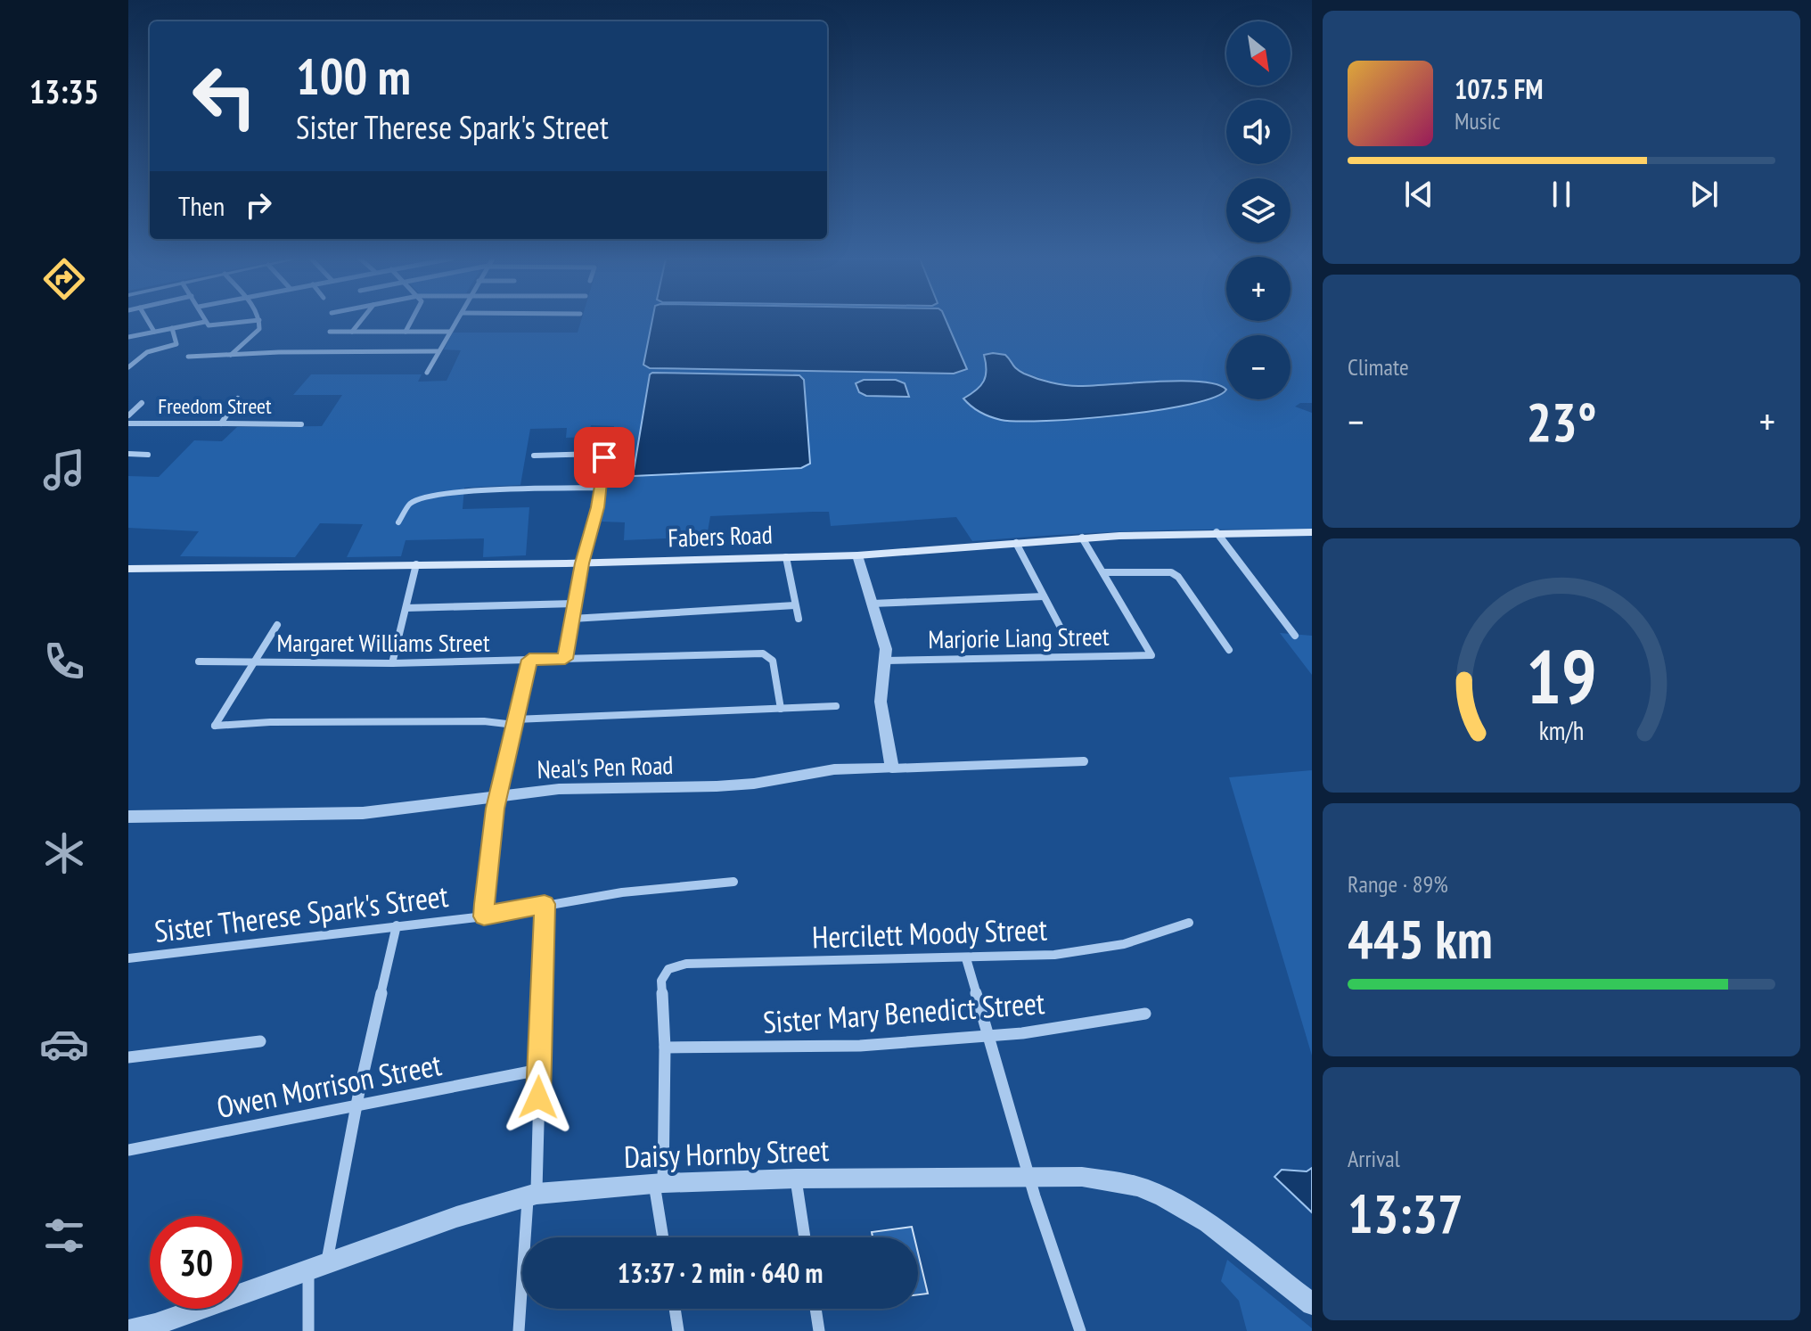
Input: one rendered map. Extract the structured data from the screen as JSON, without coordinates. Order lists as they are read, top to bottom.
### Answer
{
  "streets": {
    "main road": ["Fabers Road"],
    "street": [
      "Freedom Street",
      "Marjorie Liang Street",
      "Margaret Williams Street",
      "Neal's Pen Road",
      "Sister Therese Spark's Street",
      "Hercilett Moody Street",
      "Sister Mary Benedict Street",
      "Owen Morrison Street",
      "Daisy Hornby Street"
    ]
  },
  "crossings": [
    ["Hercilett Moody Street", "Sister Mary Benedict Street"]
  ],
  "north": "bottom right",
  "page": {
    "tabs": "13:35",
    "map_buttons": ["+", "−"],
    "turn": ["100 m", "Sister Therese Spark's Street"],
    "song": ["107.5 FM", "Music"],
    "then": "Then",
    "tile": [
      "Climate",
      ["Range · 89%", "445 km"],
      ["Arrival", "13:37"]
    ],
    "heat": ["−", "23°", "+"],
    "limit": "30",
    "trip": "13:37 · 2 min · 640 m",
    "gauge": ["19", "km/h"]
  }
}
